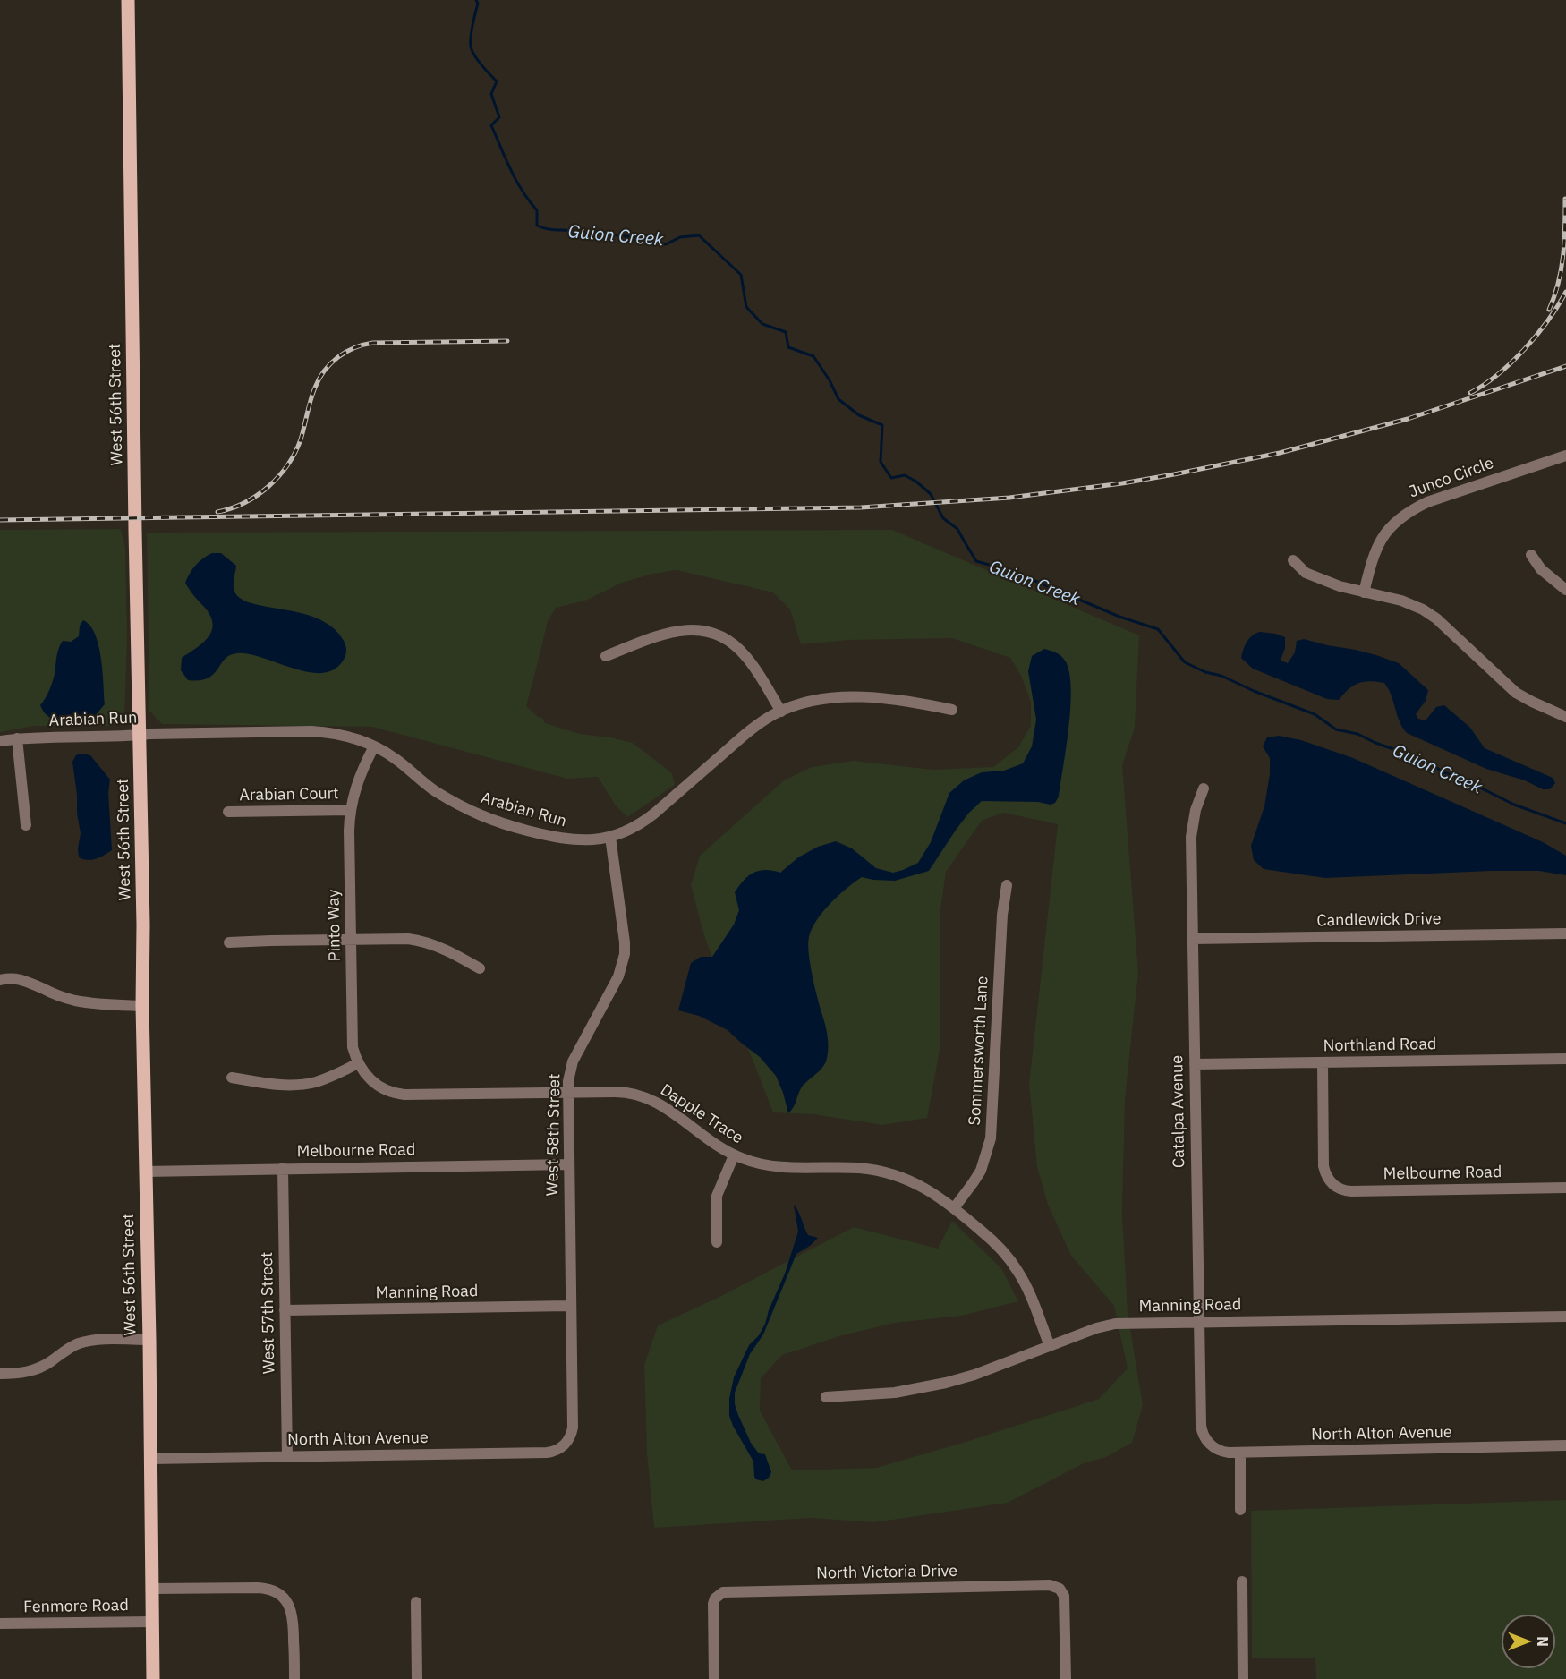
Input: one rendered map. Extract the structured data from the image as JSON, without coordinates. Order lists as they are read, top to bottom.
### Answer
{
  "streets": {
    "main road": ["West 56th Street"],
    "street": [
      "Junco Circle",
      "Arabian Run",
      "Arabian Court",
      "Candlewick Drive",
      "Pinto Way",
      "Northland Road",
      "Sommersworth Lane",
      "Catalpa Avenue",
      "Dapple Trace",
      "West 58th Street",
      "Melbourne Road",
      "Manning Road",
      "West 57th Street",
      "North Alton Avenue",
      "North Victoria Drive",
      "Fenmore Road"
    ]
  },
  "crossings": [
    ["West 56th Street", "Arabian Run"],
    ["West 56th Street", "Melbourne Road"],
    ["West 56th Street", "North Alton Avenue"],
    ["West 56th Street", "Fenmore Road"],
    ["Arabian Run", "Pinto Way"],
    ["Arabian Run", "West 58th Street"],
    ["Arabian Court", "Pinto Way"],
    ["Candlewick Drive", "Catalpa Avenue"],
    ["Pinto Way", "Dapple Trace"],
    ["Northland Road", "Catalpa Avenue"],
    ["Northland Road", "Melbourne Road"],
    ["Sommersworth Lane", "Dapple Trace"],
    ["Catalpa Avenue", "Manning Road"],
    ["Catalpa Avenue", "North Alton Avenue"],
    ["Dapple Trace", "West 58th Street"],
    ["Dapple Trace", "Manning Road"],
    ["West 58th Street", "Melbourne Road"],
    ["West 58th Street", "Manning Road"],
    ["West 58th Street", "North Alton Avenue"],
    ["Melbourne Road", "West 57th Street"],
    ["Manning Road", "West 57th Street"],
    ["West 57th Street", "North Alton Avenue"]
  ],
  "water": ["Guion Creek"],
  "north": "right"
}
